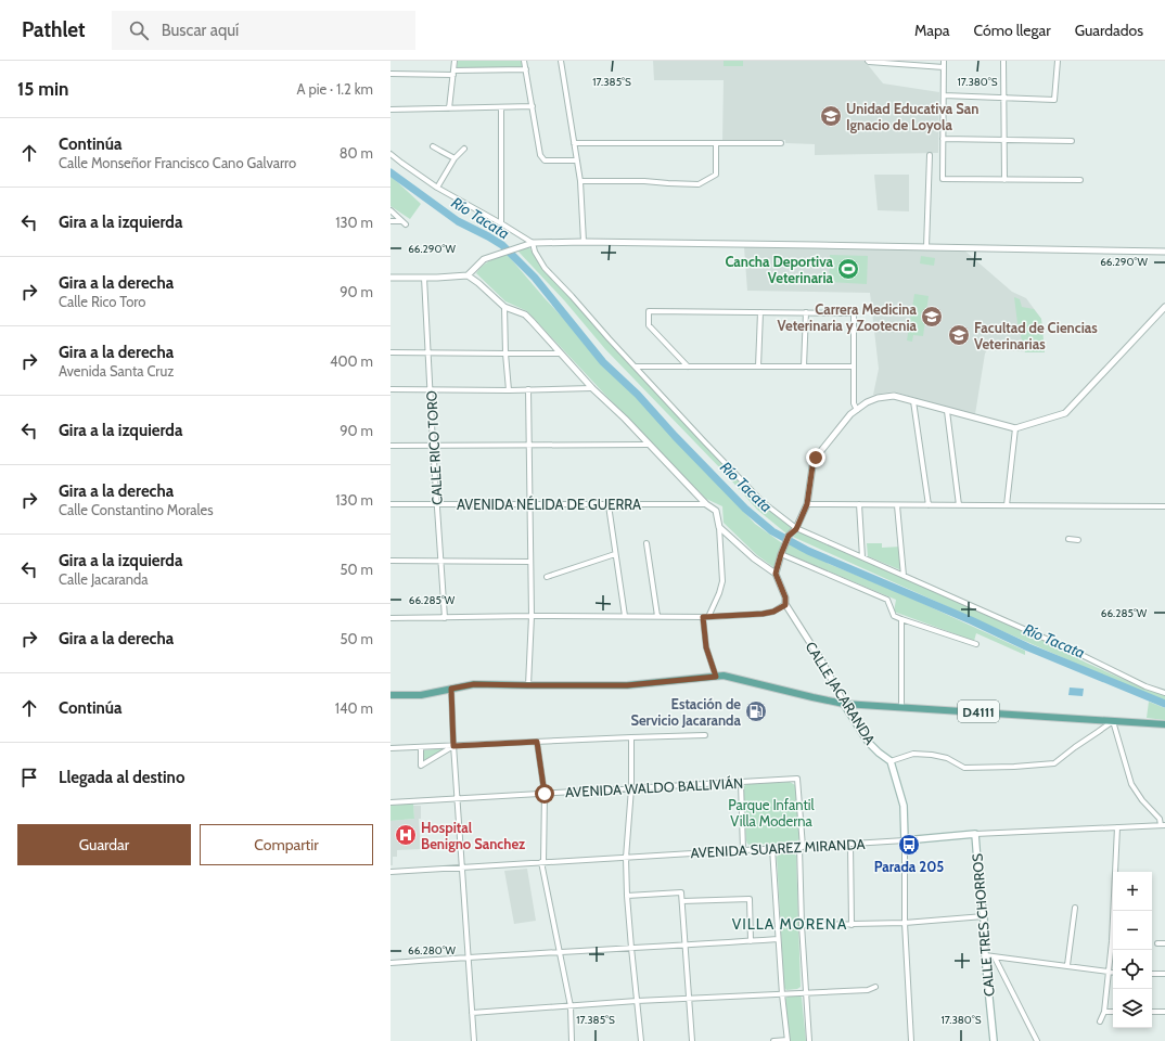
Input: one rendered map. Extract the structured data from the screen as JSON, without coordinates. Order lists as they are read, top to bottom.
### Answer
{
  "streets": {
    "main road": [
      "CALLE JACARANDA",
      "D4111",
      "AVENIDA SUAREZ MIRANDA",
      "CALLE TRES CHORROS"
    ],
    "street": ["CALLE RICO TORO", "AVENIDA NÉLIDA DE GUERRA", "AVENIDA WALDO BALLIVIÁN"]
  },
  "crossings": [
    ["CALLE RICO TORO", "AVENIDA NÉLIDA DE GUERRA"],
    ["CALLE JACARANDA", "D4111"],
    ["AVENIDA WALDO BALLIVIÁN", "AVENIDA SUAREZ MIRANDA"],
    ["AVENIDA SUAREZ MIRANDA", "CALLE TRES CHORROS"]
  ],
  "districts": ["VILLA MORENA"],
  "water": ["Río Tacata"],
  "parks": ["Parque Infantil Villa Moderna"],
  "places": {
    "school or university": ["Unidad Educativa San Ignacio de Loyola", "Carrera Medicina Veterinaria y Zootecnia", "Facultad de Ciencias Veterinarias"],
    "sports": ["Cancha Deportiva Veterinaria"],
    "fuel station": ["Estación de Servicio Jacaranda"],
    "hospital": ["Hospital Benigno Sanchez"],
    "bus stop": ["Parada 205"]
  },
  "page": {
    "header": "Pathlet",
    "search": "Buscar aquí",
    "nav": ["Mapa", "Cómo llegar", "Guardados"],
    "heading": ["15 min", "A pie · 1.2 km"],
    "list": [
      ["Continúa", "Calle Monseñor Francisco Cano Galvarro", "80 m"],
      ["Gira a la izquierda", "130 m"],
      ["Gira a la derecha", "Calle Rico Toro", "90 m"],
      ["Gira a la derecha", "Avenida Santa Cruz", "400 m"],
      ["Gira a la izquierda", "90 m"],
      ["Gira a la derecha", "Calle Constantino Morales", "130 m"],
      ["Gira a la izquierda", "Calle Jacaranda", "50 m"],
      ["Gira a la derecha", "50 m"],
      ["Continúa", "140 m"],
      "Llegada al destino"
    ],
    "buttons": ["Guardar", "Compartir"],
    "map_buttons": ["+", "−"]
  },
  "coordinates": [
    "17.385°S",
    "17.380°S",
    "66.290°W",
    "66.285°W",
    "66.280°W"
  ]
}
